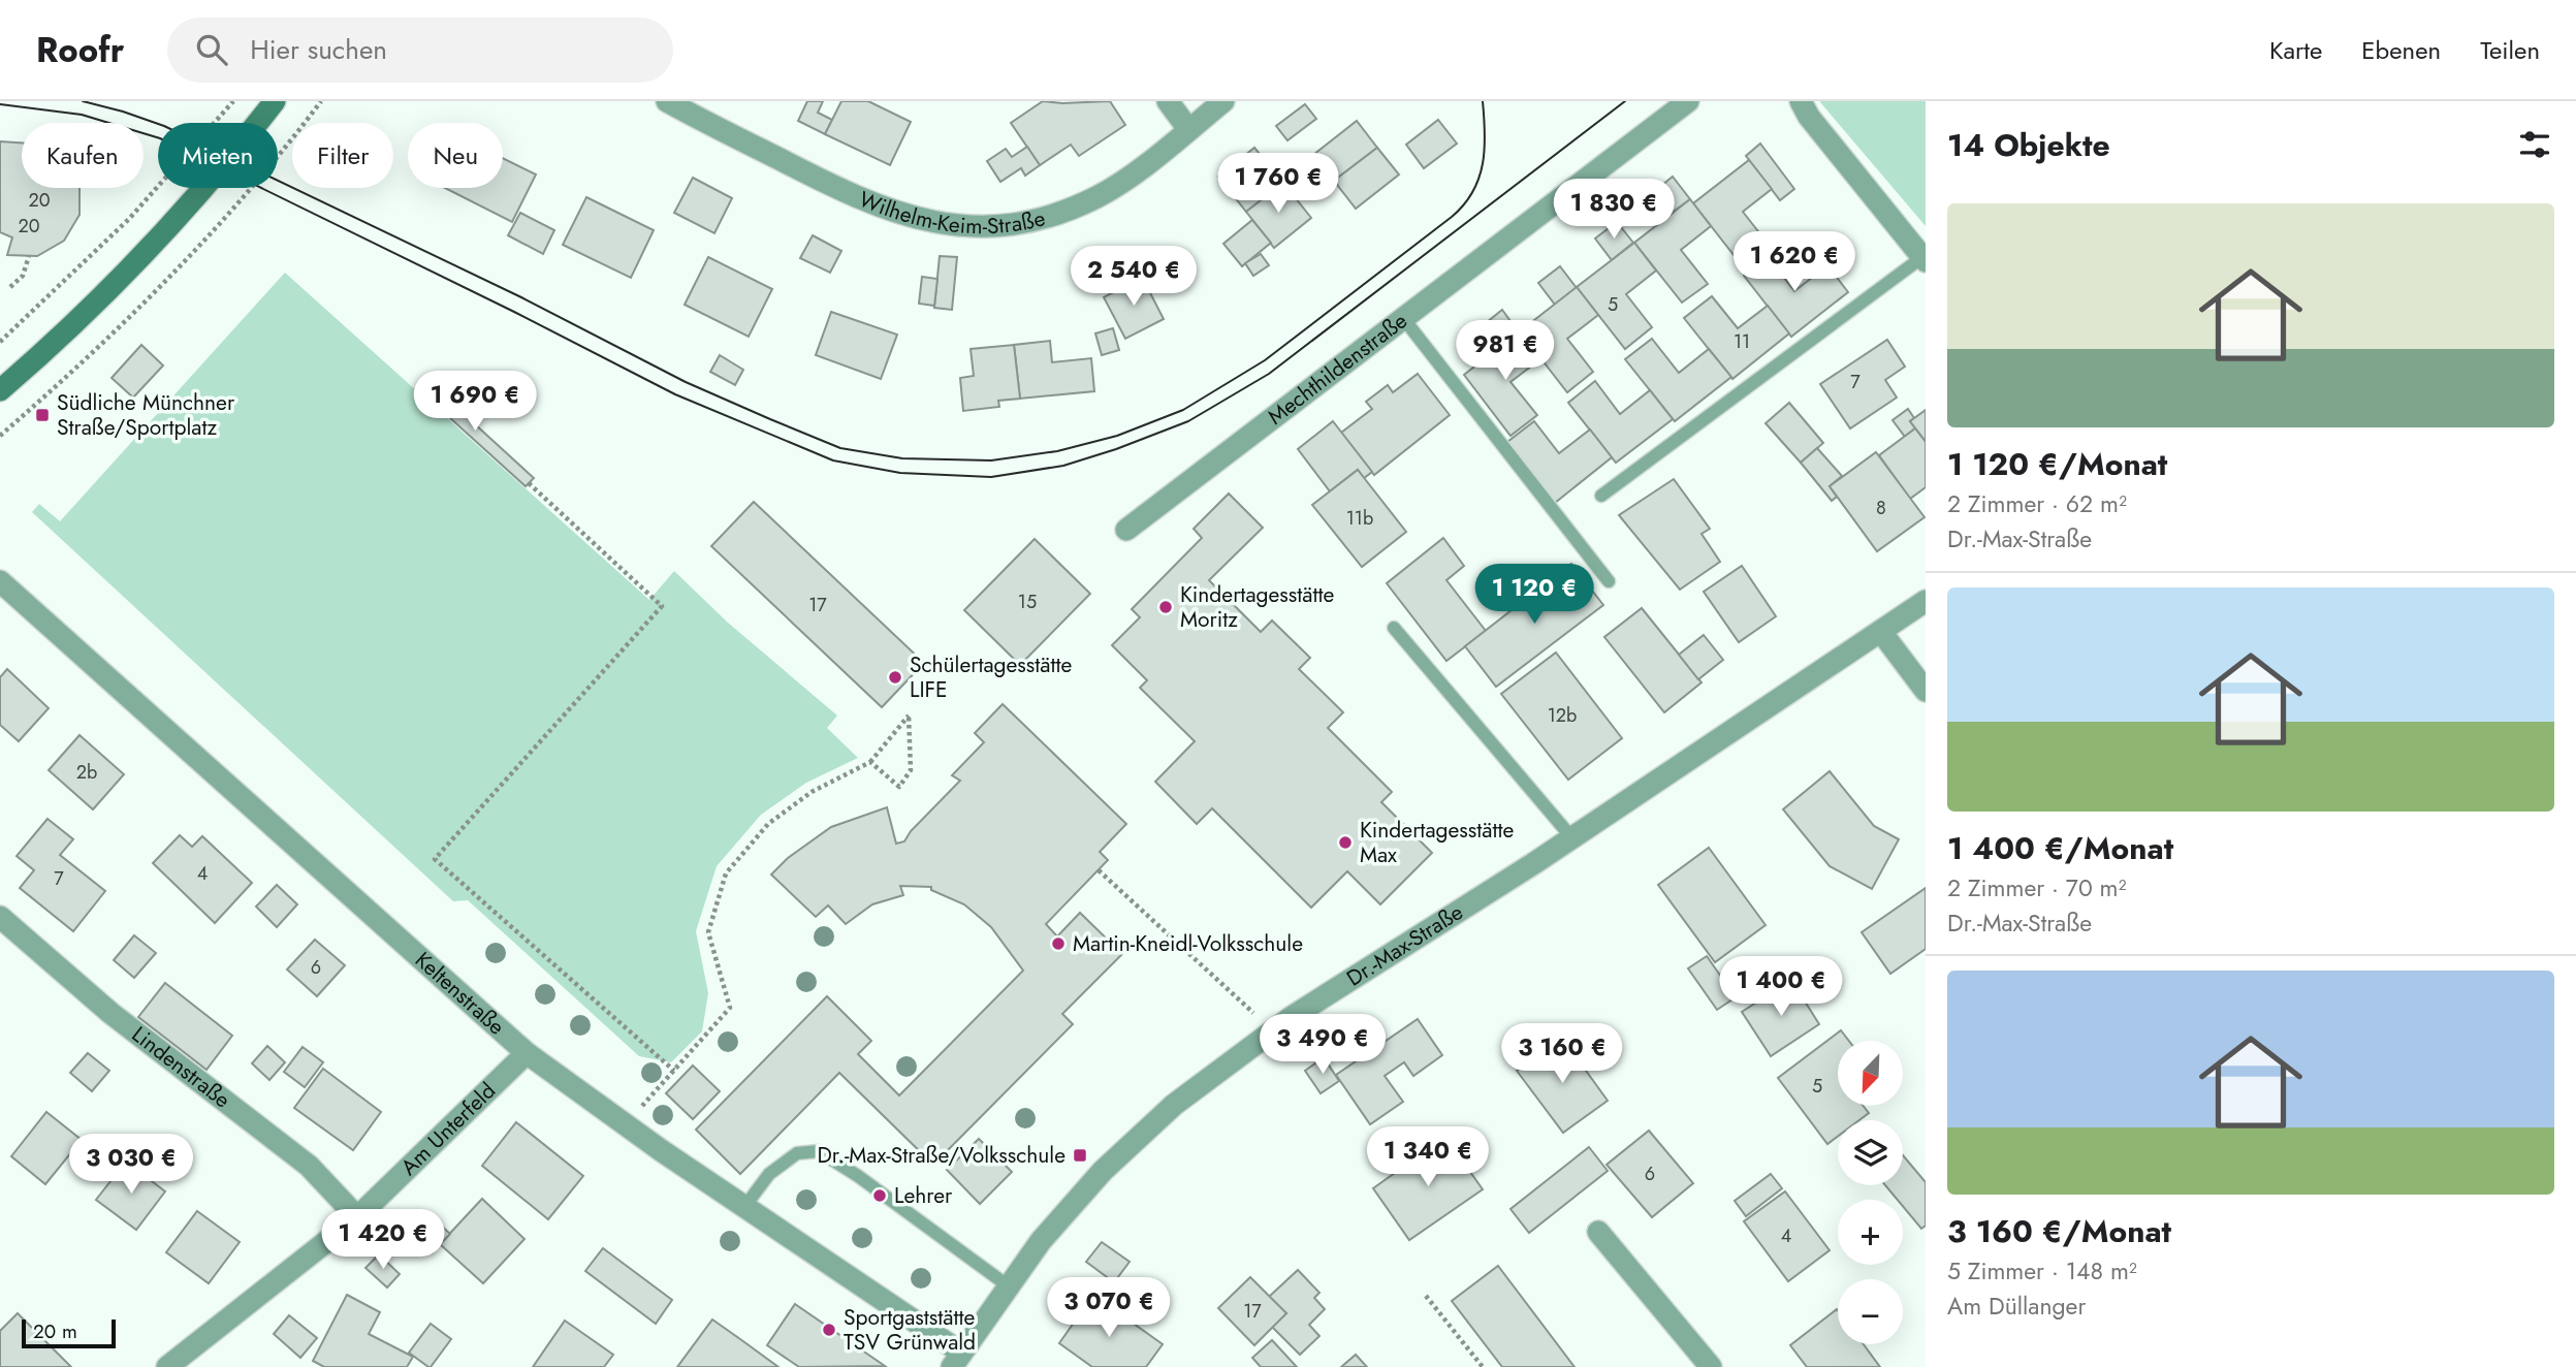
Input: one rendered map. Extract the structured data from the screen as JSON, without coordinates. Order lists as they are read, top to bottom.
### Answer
{
  "streets": {
    "street": [
      "Wilhelm-Keim-Straße",
      "Mechthildenstraße",
      "Dr.-Max-Straße",
      "Keltenstraße",
      "Lindenstraße",
      "Am Unterfeld"
    ]
  },
  "crossings": [
    ["Dr.-Max-Straße", "Keltenstraße"],
    ["Keltenstraße", "Am Unterfeld"],
    ["Lindenstraße", "Am Unterfeld"]
  ],
  "places": {
    "transit": ["Südliche Münchner Straße/Sportplatz", "Dr.-Max-Straße/Volksschule"],
    "other": [
      "Kindertagesstätte Moritz",
      "Schülertagesstätte LIFE",
      "Kindertagesstätte Max",
      "Martin-Kneidl-Volksschule",
      "Lehrer",
      "Sportgaststätte TSV Grünwald"
    ]
  },
  "house_numbers": [
    "20",
    "20",
    "5",
    "11",
    "7",
    "8",
    "11b",
    "15",
    "17",
    "12b",
    "2b",
    "4",
    "7",
    "6",
    "5",
    "6",
    "4",
    "17"
  ],
  "scale_bar": "20 m",
  "north": "bottom left",
  "page": {
    "header": "Roofr",
    "search": "Hier suchen",
    "nav": ["Karte", "Ebenen", "Teilen"],
    "heading": "14 Objekte",
    "chip": [
      "Kaufen",
      "Mieten",
      "Filter",
      "Neu"
    ],
    "price": [
      "1 760 €",
      "1 830 €",
      "1 620 €",
      "2 540 €",
      "981 €",
      "1 690 €",
      "1 120 €",
      "1 400 €",
      "3 490 €",
      "3 160 €",
      "1 340 €",
      "3 030 €",
      "1 420 €",
      "3 070 €"
    ],
    "list": [
      {
        "name": "1 120 €/Monat",
        "note": "2 Zimmer · 62 m² · Dr.-Max-Straße"
      },
      {
        "name": "1 400 €/Monat",
        "note": "2 Zimmer · 70 m² · Dr.-Max-Straße"
      },
      {
        "name": "3 160 €/Monat",
        "note": "5 Zimmer · 148 m² · Am Düllanger"
      }
    ],
    "map_buttons": ["+", "−"],
    "scale": "20 m"
  }
}
